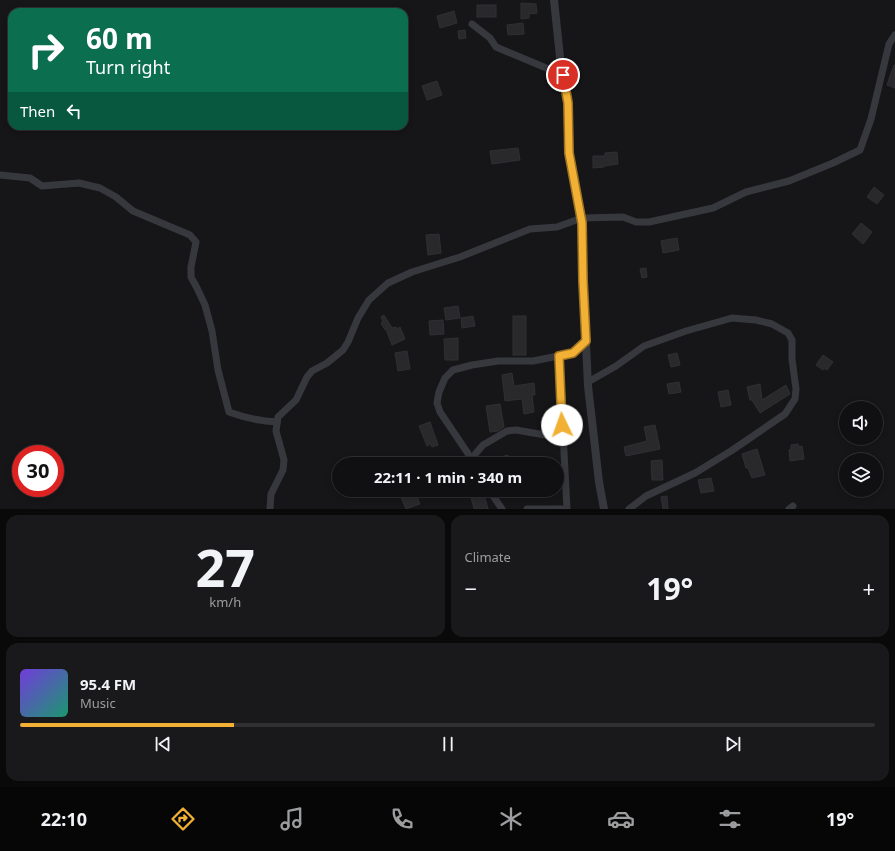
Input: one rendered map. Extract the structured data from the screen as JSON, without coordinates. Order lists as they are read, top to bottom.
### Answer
{
  "page": {
    "turn": ["60 m", "Turn right"],
    "then": "Then",
    "limit": "30",
    "trip": "22:11 · 1 min · 340 m",
    "tile": [
      ["27", "km/h"],
      "Climate"
    ],
    "heat": ["−", "19°", "+"],
    "song": ["95.4 FM", "Music"],
    "tabs": ["22:10", "19°"]
  }
}
